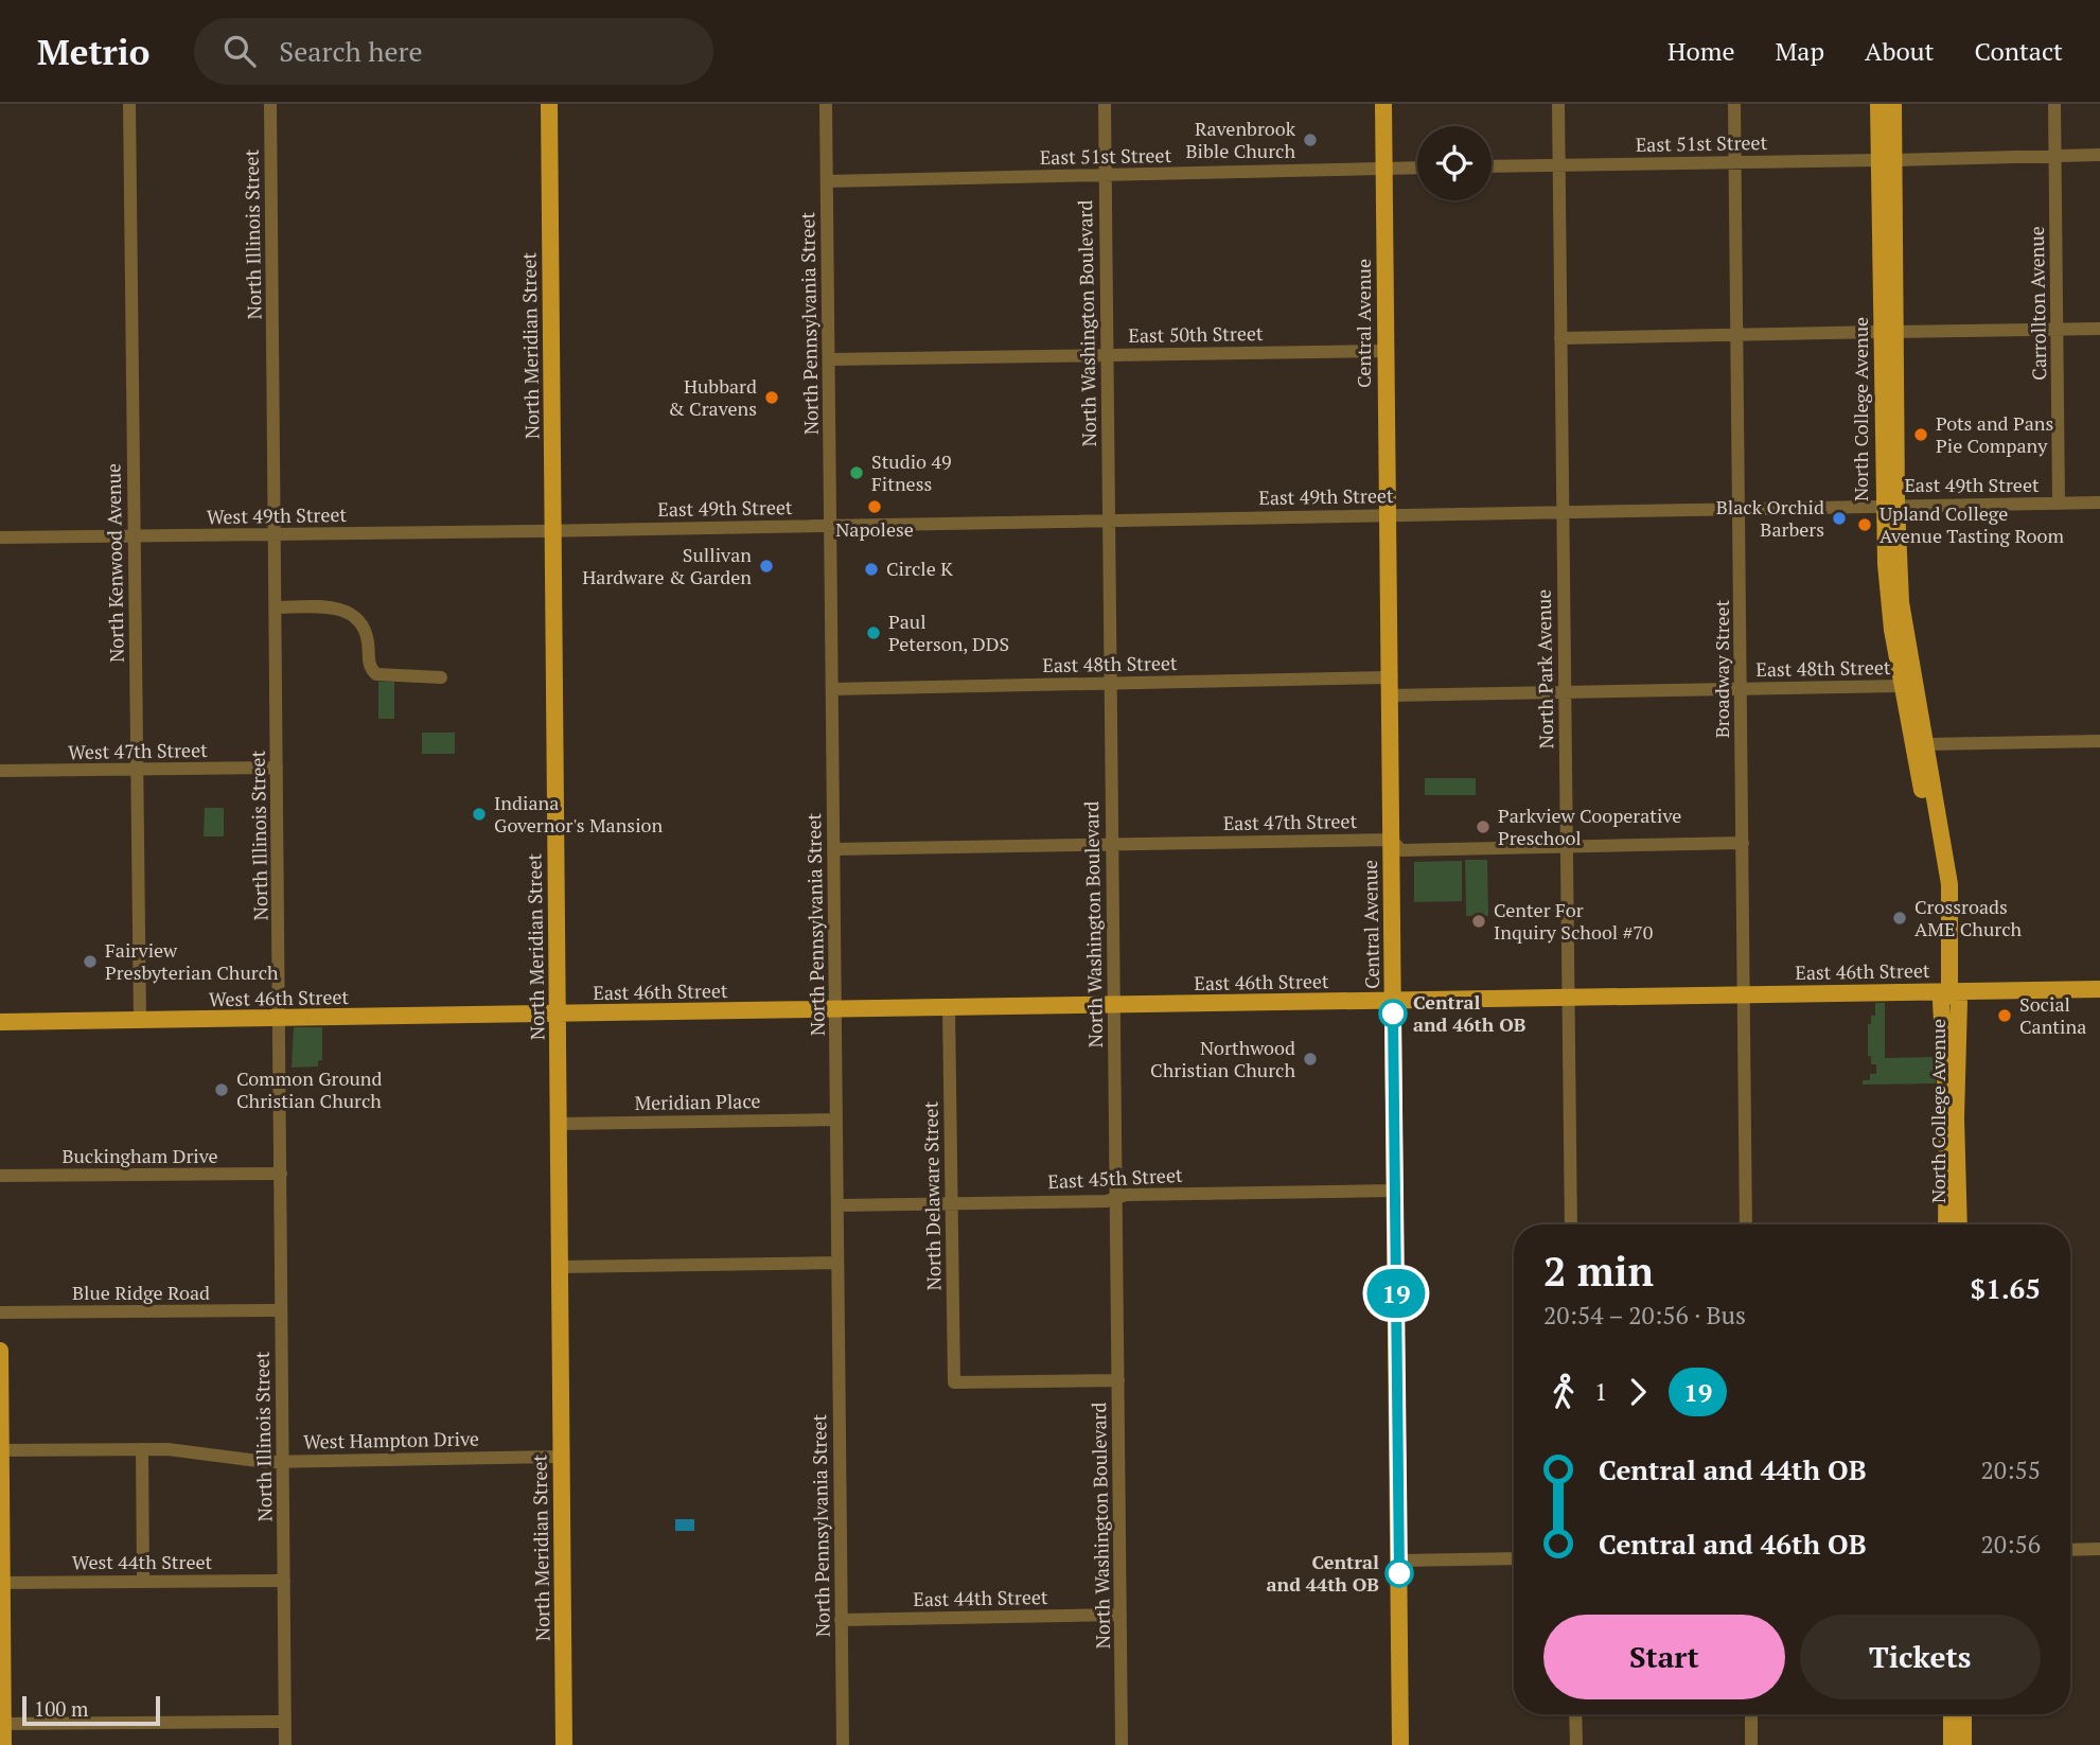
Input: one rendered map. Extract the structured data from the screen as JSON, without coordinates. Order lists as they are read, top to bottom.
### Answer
{
  "streets": {
    "main road": [
      "Central Avenue",
      "North Meridian Street",
      "North College Avenue",
      "East 46th Street",
      "West 46th Street"
    ],
    "street": [
      "East 51st Street",
      "North Illinois Street",
      "Carrollton Avenue",
      "North Pennsylvania Street",
      "North Washington Boulevard",
      "East 50th Street",
      "East 49th Street",
      "West 49th Street",
      "North Kenwood Avenue",
      "East 48th Street",
      "North Park Avenue",
      "Broadway Street",
      "West 47th Street",
      "East 47th Street",
      "Meridian Place",
      "Buckingham Drive",
      "East 45th Street",
      "North Delaware Street",
      "Blue Ridge Road",
      "West Hampton Drive",
      "West 44th Street",
      "East 44th Street"
    ]
  },
  "crossings": [
    ["East 51st Street", "Carrollton Avenue"],
    ["East 51st Street", "North Pennsylvania Street"],
    ["East 51st Street", "North Washington Boulevard"],
    ["East 51st Street", "Central Avenue"],
    ["East 51st Street", "North College Avenue"],
    ["East 51st Street", "North Park Avenue"],
    ["East 51st Street", "Broadway Street"],
    ["North Illinois Street", "West 49th Street"],
    ["North Illinois Street", "West 47th Street"],
    ["North Illinois Street", "West 46th Street"],
    ["North Illinois Street", "Buckingham Drive"],
    ["North Illinois Street", "Blue Ridge Road"],
    ["North Illinois Street", "West Hampton Drive"],
    ["North Illinois Street", "West 44th Street"],
    ["Carrollton Avenue", "East 49th Street"],
    ["North Pennsylvania Street", "East 50th Street"],
    ["North Pennsylvania Street", "East 49th Street"],
    ["North Pennsylvania Street", "East 48th Street"],
    ["North Pennsylvania Street", "East 47th Street"],
    ["North Pennsylvania Street", "East 46th Street"],
    ["North Pennsylvania Street", "Meridian Place"],
    ["North Pennsylvania Street", "East 45th Street"],
    ["North Pennsylvania Street", "East 44th Street"],
    ["North Washington Boulevard", "East 50th Street"],
    ["North Washington Boulevard", "East 49th Street"],
    ["North Washington Boulevard", "East 48th Street"],
    ["North Washington Boulevard", "East 47th Street"],
    ["North Washington Boulevard", "East 46th Street"],
    ["North Washington Boulevard", "East 45th Street"],
    ["North Washington Boulevard", "North Delaware Street"],
    ["North Washington Boulevard", "East 44th Street"],
    ["Central Avenue", "East 50th Street"],
    ["Central Avenue", "East 49th Street"],
    ["Central Avenue", "East 48th Street"],
    ["Central Avenue", "East 47th Street"],
    ["Central Avenue", "East 46th Street"],
    ["Central Avenue", "East 45th Street"],
    ["North Meridian Street", "East 49th Street"],
    ["North Meridian Street", "West 49th Street"],
    ["North Meridian Street", "East 46th Street"],
    ["North Meridian Street", "West 46th Street"],
    ["North Meridian Street", "Meridian Place"],
    ["North Meridian Street", "West Hampton Drive"],
    ["North College Avenue", "East 49th Street"],
    ["North College Avenue", "East 48th Street"],
    ["North College Avenue", "East 46th Street"],
    ["East 49th Street", "West 49th Street"],
    ["East 49th Street", "North Park Avenue"],
    ["East 49th Street", "Broadway Street"],
    ["West 49th Street", "North Kenwood Avenue"],
    ["North Kenwood Avenue", "West 47th Street"],
    ["North Kenwood Avenue", "West 46th Street"],
    ["East 48th Street", "North Park Avenue"],
    ["East 48th Street", "Broadway Street"],
    ["North Park Avenue", "East 47th Street"],
    ["North Park Avenue", "East 46th Street"],
    ["Broadway Street", "East 47th Street"],
    ["Broadway Street", "East 46th Street"],
    ["East 46th Street", "West 46th Street"],
    ["East 46th Street", "North Delaware Street"],
    ["East 45th Street", "North Delaware Street"]
  ],
  "places": [
    "Ravenbrook Bible Church",
    "Hubbard & Cravens",
    "Pots and Pans Pie Company",
    "Studio 49 Fitness",
    "Napolese",
    "Black Orchid Barbers",
    "Upland College Avenue Tasting Room",
    "Sullivan Hardware & Garden",
    "Circle K",
    "Paul Peterson, DDS",
    "Indiana Governor's Mansion",
    "Parkview Cooperative Preschool",
    "Crossroads AME Church",
    "Center For Inquiry School #70",
    "Fairview Presbyterian Church",
    "Central and 46th OB",
    "Social Cantina",
    "Northwood Christian Church",
    "Common Ground Christian Church",
    "Central and 44th OB"
  ],
  "lines": ["bus line 19"],
  "scale_bar": "100 m",
  "page": {
    "header": "Metrio",
    "search": "Search here",
    "nav": [
      "Home",
      "Map",
      "About",
      "Contact"
    ],
    "on_map": "19",
    "heading": ["2 min", "20:54 – 20:56 · Bus", "$1.65"],
    "legs": ["1", "19"],
    "list": [
      {
        "name": "Central and 44th OB",
        "value": "20:55"
      },
      {
        "name": "Central and 46th OB",
        "value": "20:56"
      }
    ],
    "buttons": ["Start", "Tickets"],
    "scale": "100 m"
  }
}
